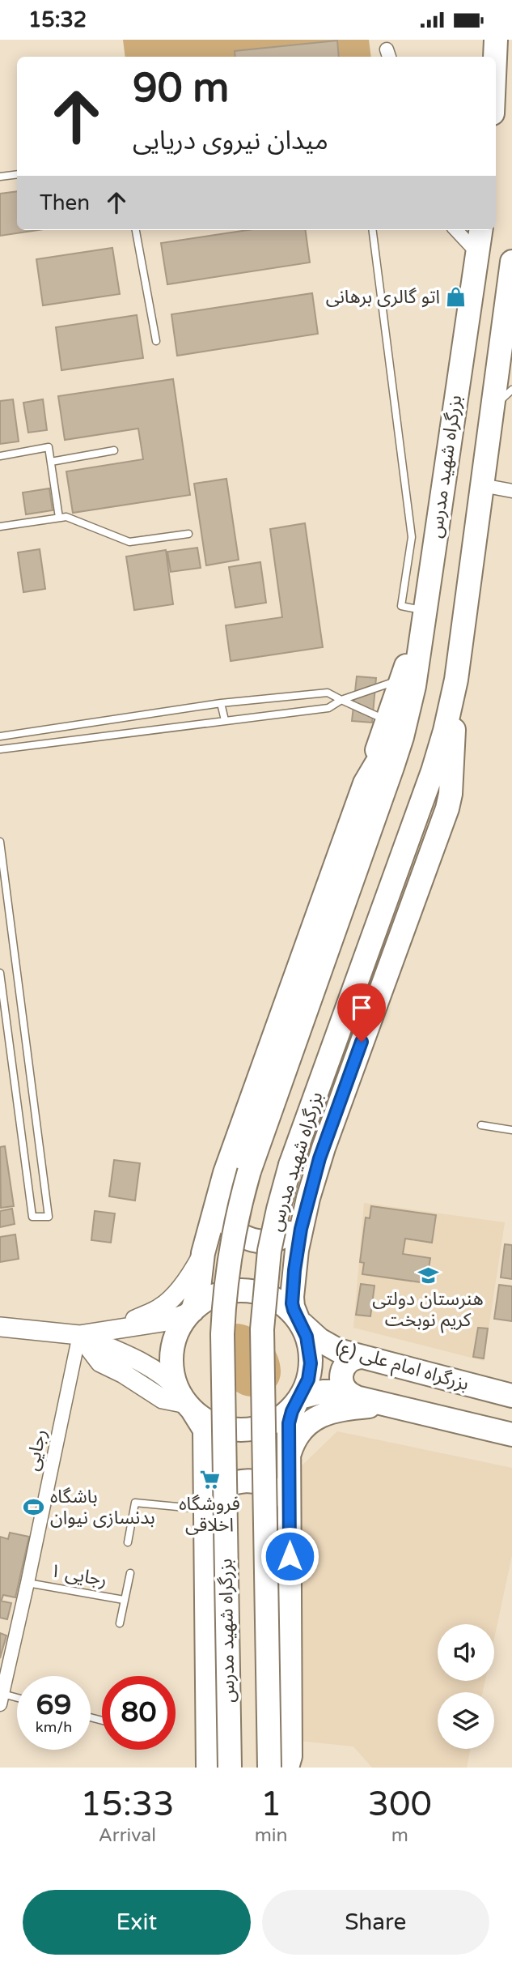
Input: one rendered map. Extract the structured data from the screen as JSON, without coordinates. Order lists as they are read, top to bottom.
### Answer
{
  "streets": {
    "highway": ["بزرگراه شهید مدرس", "بزرگراه امام علی (ع)"],
    "street": ["رجایی"],
    "lane": ["رجایی ۱"]
  },
  "crossings": [
    ["بزرگراه شهید مدرس", "بزرگراه امام علی (ع)"],
    ["رجایی", "رجایی ۱"]
  ],
  "places": {
    "shop": ["اتو گالری برهانی"],
    "school or university": ["هنرستان دولتی کریم نوبخت"],
    "supermarket": ["فروشگاه اخلاقی"],
    "sports": ["باشگاه بدنسازی نیوان"]
  },
  "page": {
    "status": "15:32",
    "turn": ["90 m", "میدان نیروی دریایی"],
    "then": "Then",
    "speed": "69 km/h",
    "limit": "80",
    "eta": [
      "15:33",
      "Arrival",
      "1",
      "min",
      "300",
      "m"
    ],
    "buttons": ["Exit", "Share"]
  }
}
